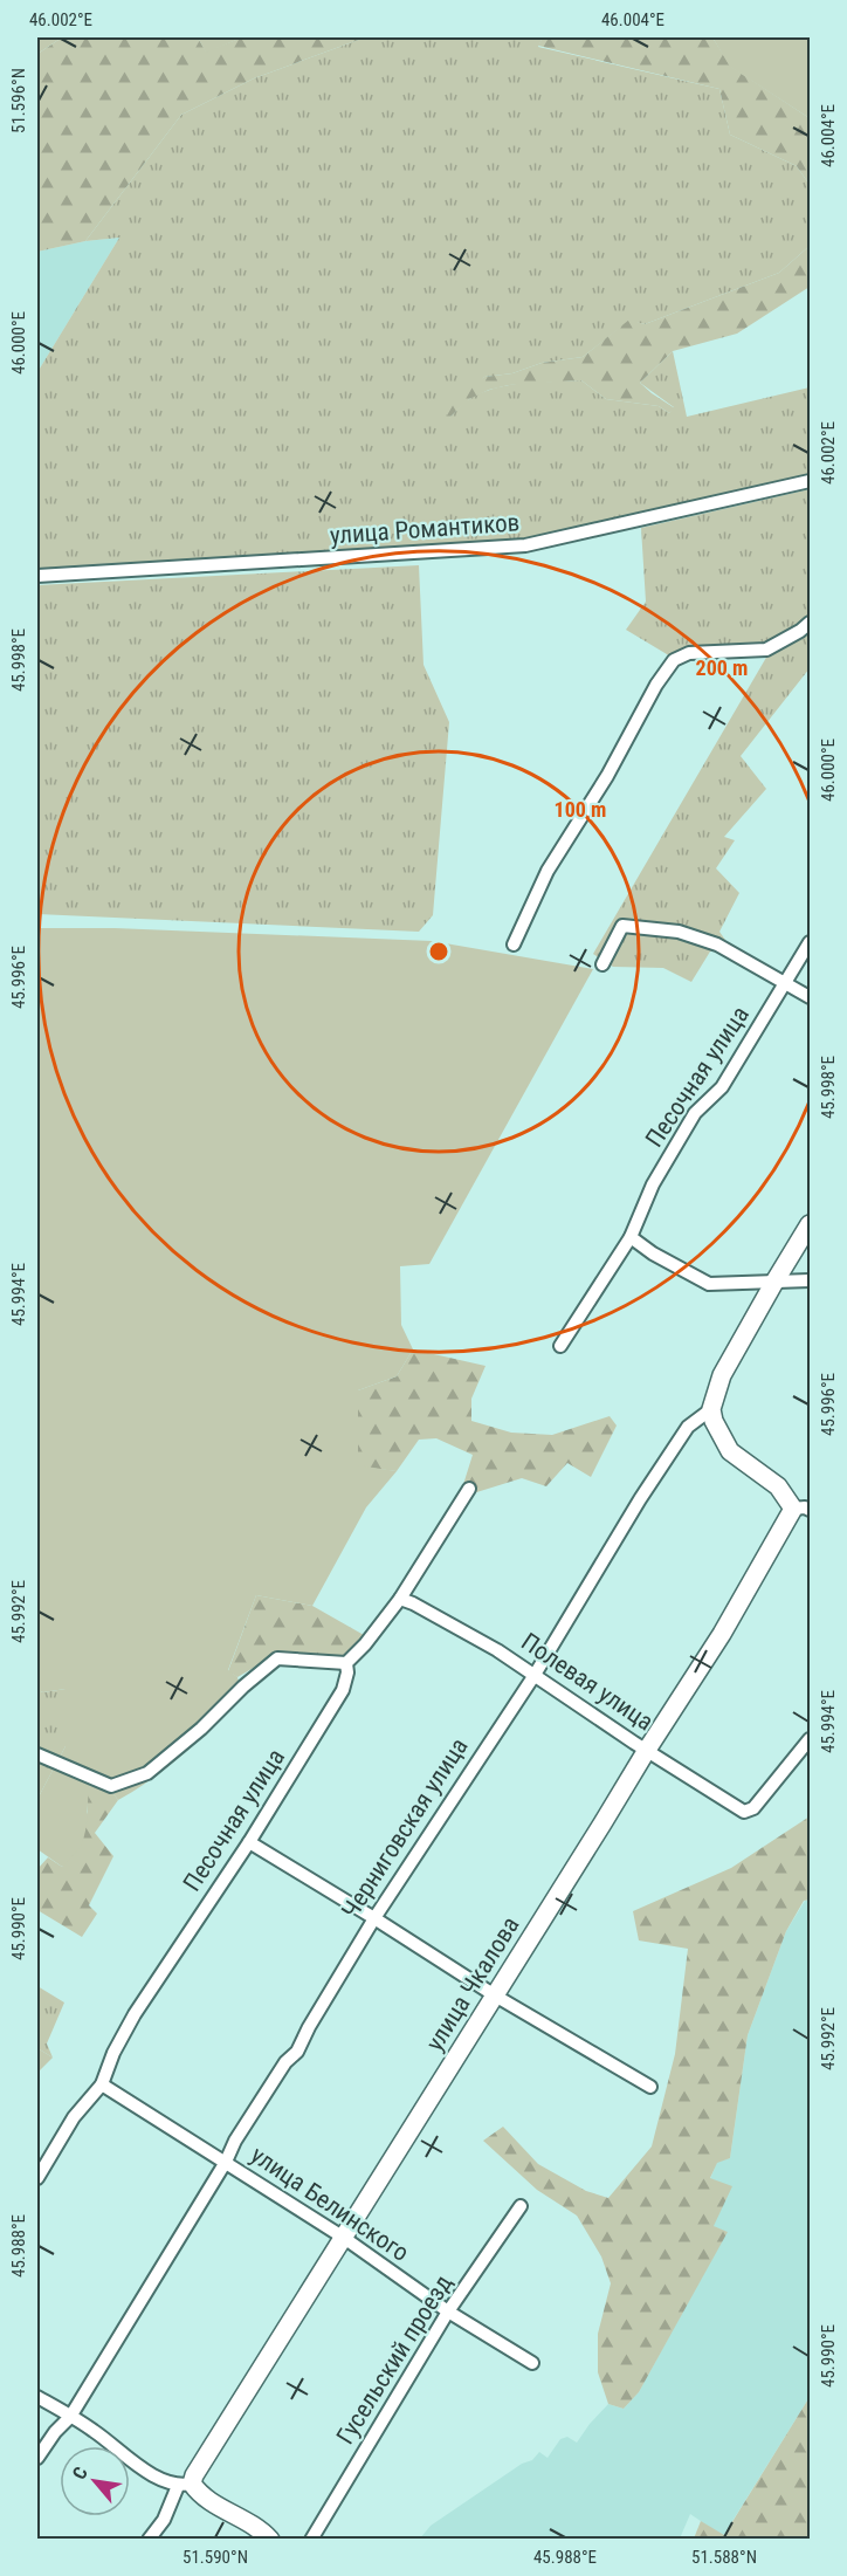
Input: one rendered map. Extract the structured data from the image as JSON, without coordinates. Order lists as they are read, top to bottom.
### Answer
{
  "streets": {
    "street": [
      "улица Романтиков",
      "Песочная улица",
      "Полевая улица",
      "Черниговская улица",
      "улица Чкалова",
      "улица Белинского",
      "Гусельский проезд"
    ]
  },
  "crossings": [
    ["Песочная улица", "улица Белинского"],
    ["Полевая улица", "Черниговская улица"],
    ["Полевая улица", "улица Чкалова"],
    ["Черниговская улица", "улица Белинского"],
    ["улица Чкалова", "улица Белинского"],
    ["улица Белинского", "Гусельский проезд"]
  ],
  "north": "top left",
  "coordinates": [
    "46.002°E",
    "46.004°E",
    "51.596°N",
    "46.000°E",
    "45.998°E",
    "45.996°E",
    "45.994°E",
    "45.992°E",
    "45.990°E",
    "45.988°E",
    "51.590°N",
    "51.588°N"
  ],
  "rings": ["200 m", "100 m"]
}
